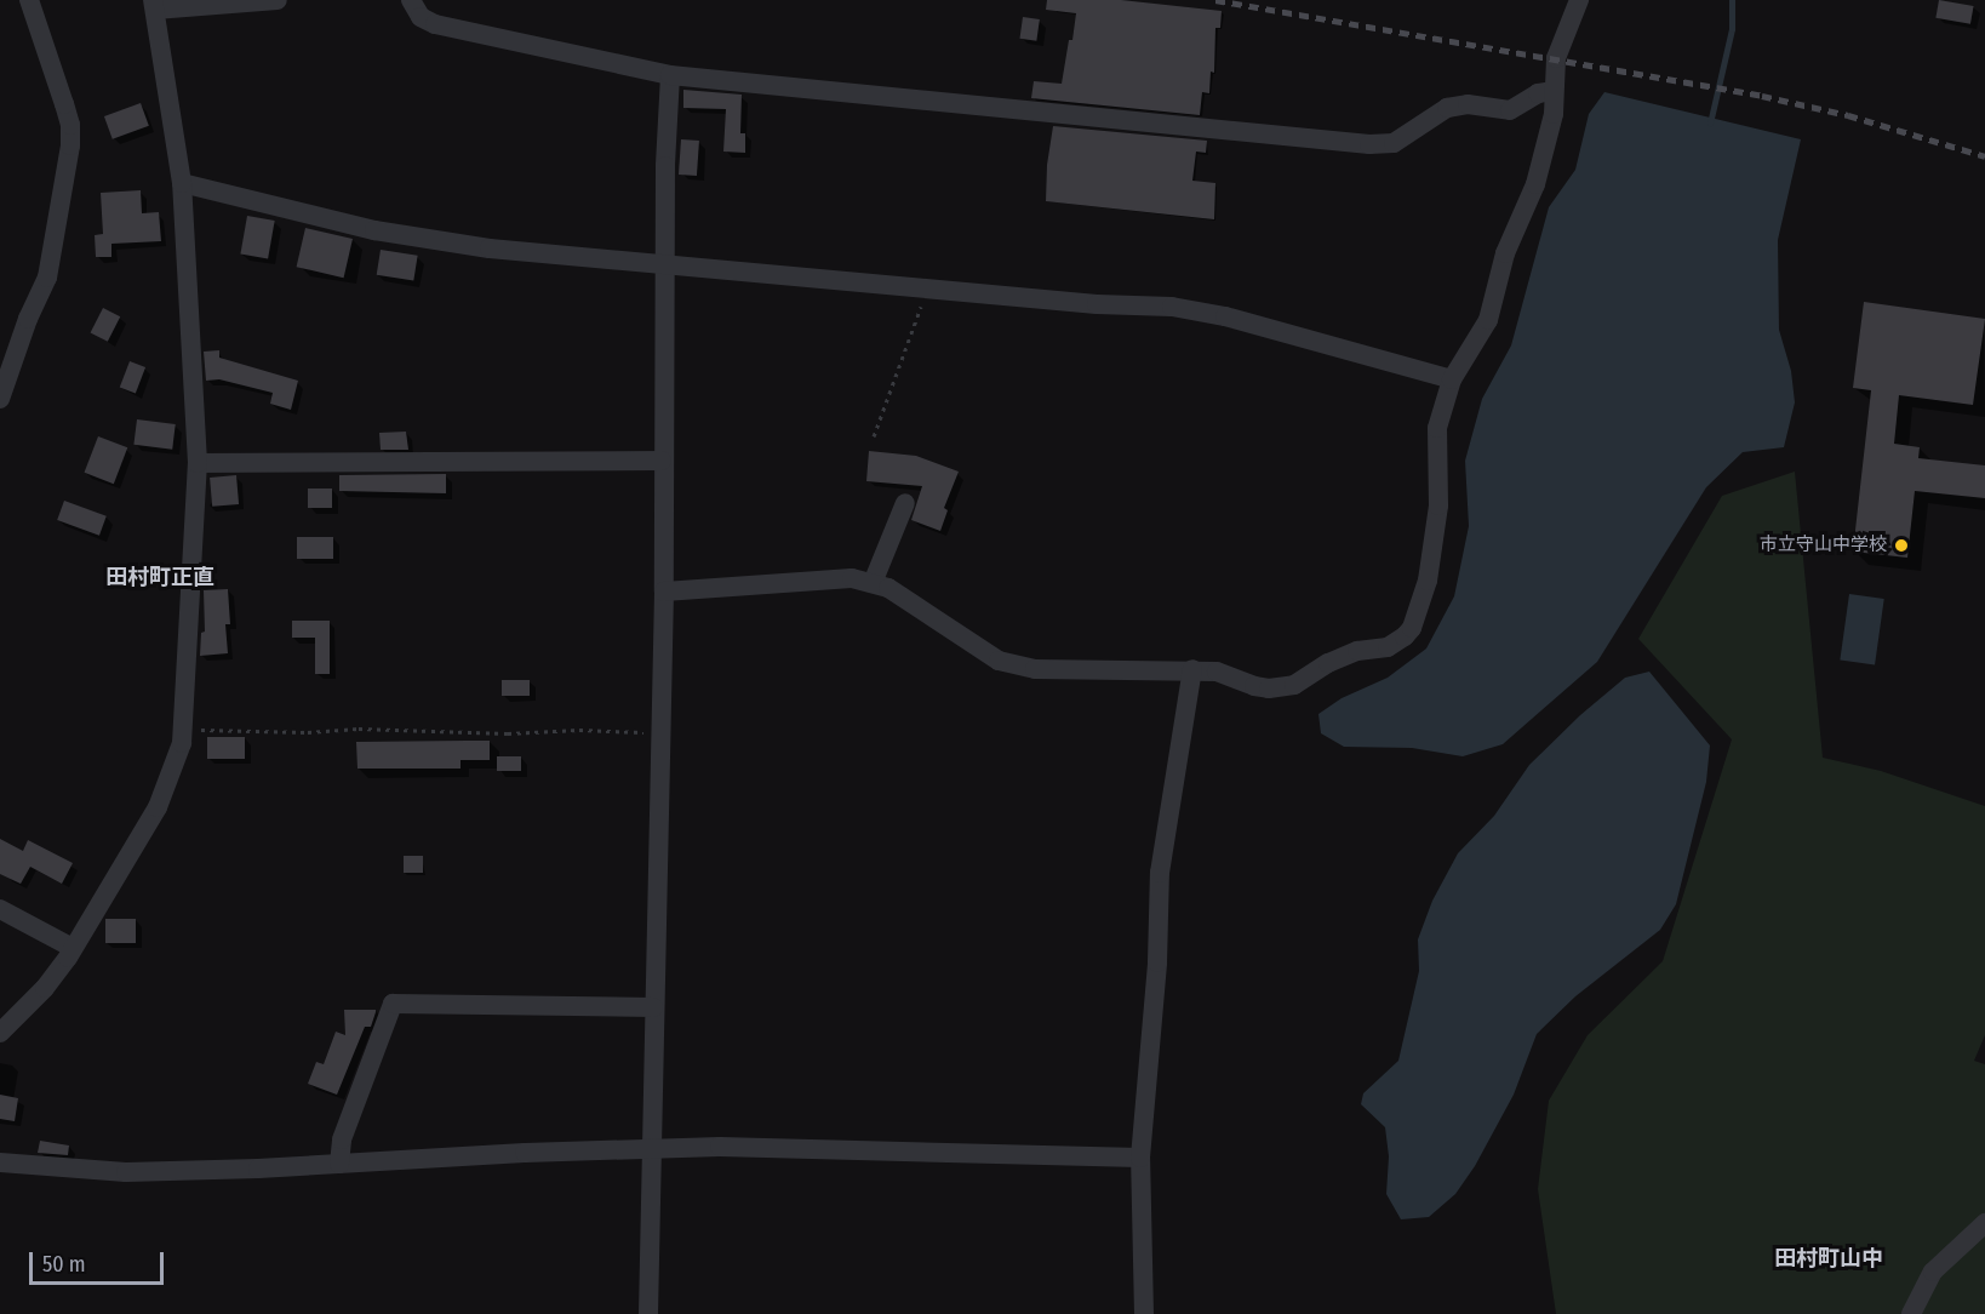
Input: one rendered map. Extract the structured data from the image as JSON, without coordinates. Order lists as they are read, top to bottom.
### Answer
{
  "districts": ["田村町正直", "田村町山中"],
  "places": ["市立守山中学校"],
  "scale_bar": "50 m"
}
